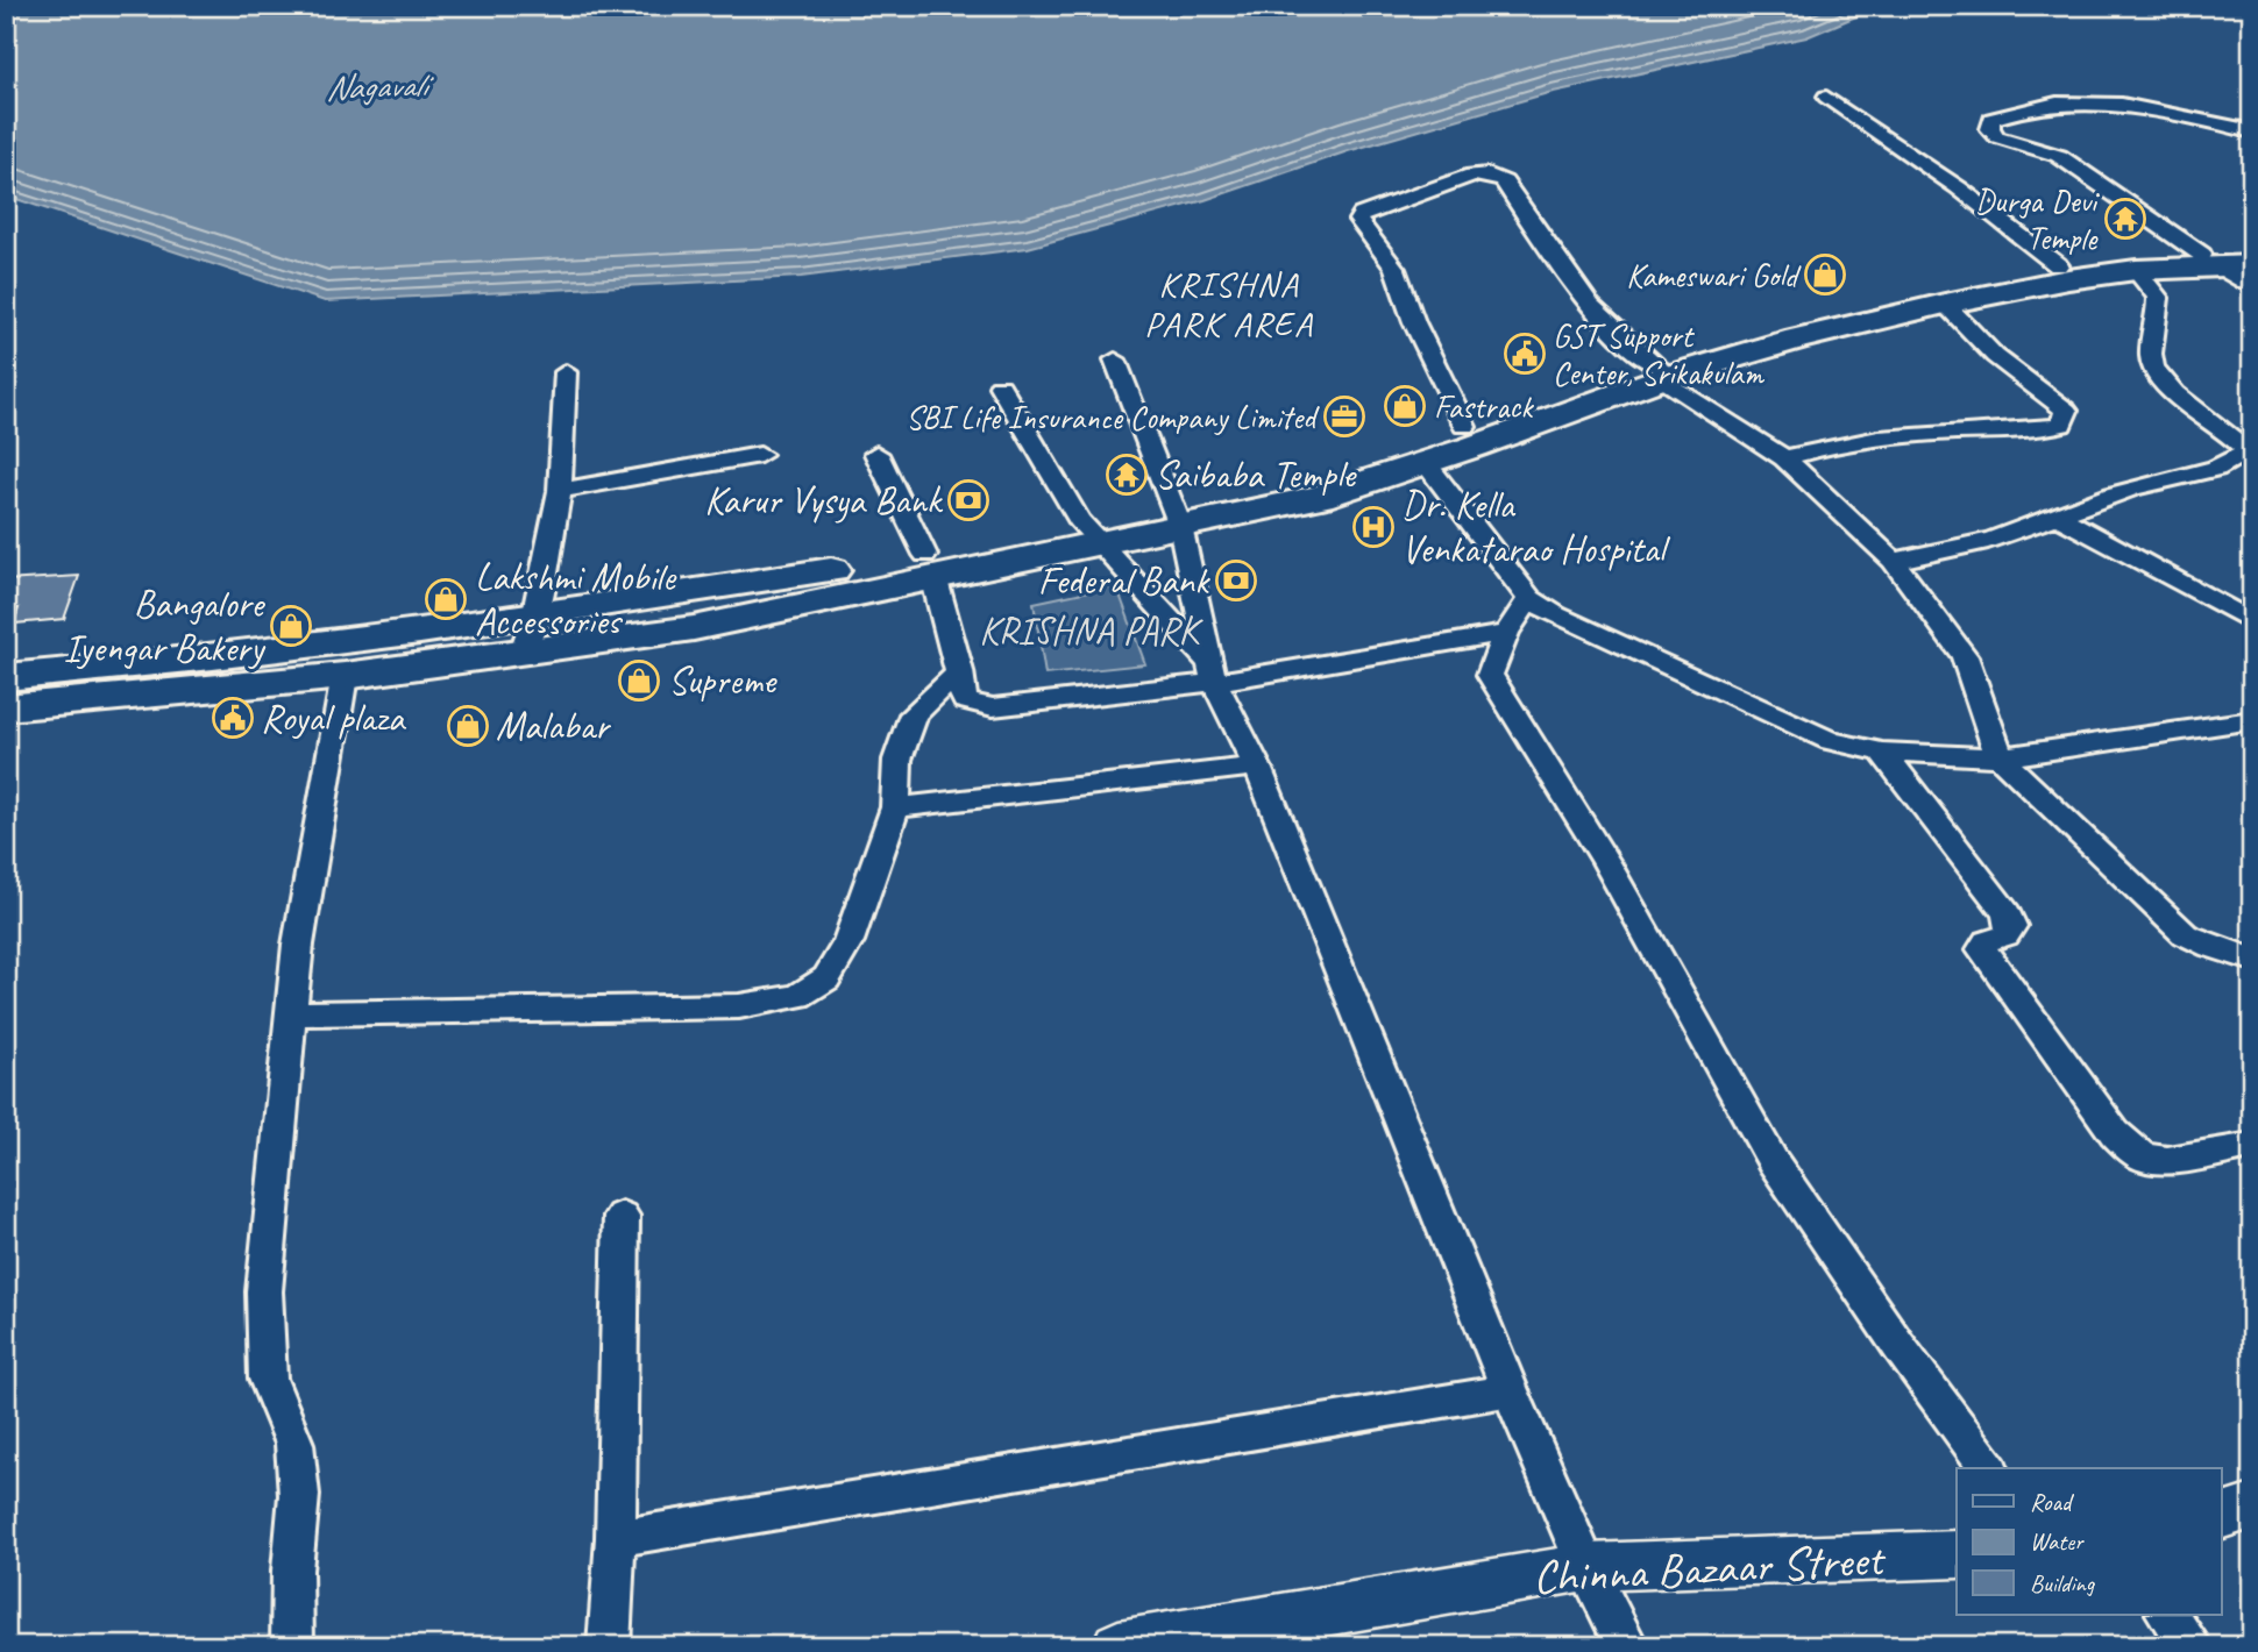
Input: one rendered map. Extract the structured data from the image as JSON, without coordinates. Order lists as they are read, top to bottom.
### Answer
{
  "streets": {
    "street": ["Chinna Bazaar Street"]
  },
  "districts": ["KRISHNA PARK AREA"],
  "water": ["Nagavali"],
  "parks": ["KRISHNA PARK"],
  "places": {
    "temple": ["Durga Devi Temple", "Saibaba Temple"],
    "shop": [
      "Kameswari Gold",
      "Fastrack",
      "Lakshmi Mobile Accessories",
      "Bangalore Iyengar Bakery",
      "Supreme",
      "Malabar"
    ],
    "public building": ["GST Support Center, Srikakulam", "Royal plaza"],
    "office": ["SBI Life Insurance Company Limited"],
    "bank": ["Karur Vysya Bank", "Federal Bank"],
    "hospital": ["Dr. Kella Venkatarao Hospital"]
  },
  "legend": ["Road", "Water", "Building"]
}
